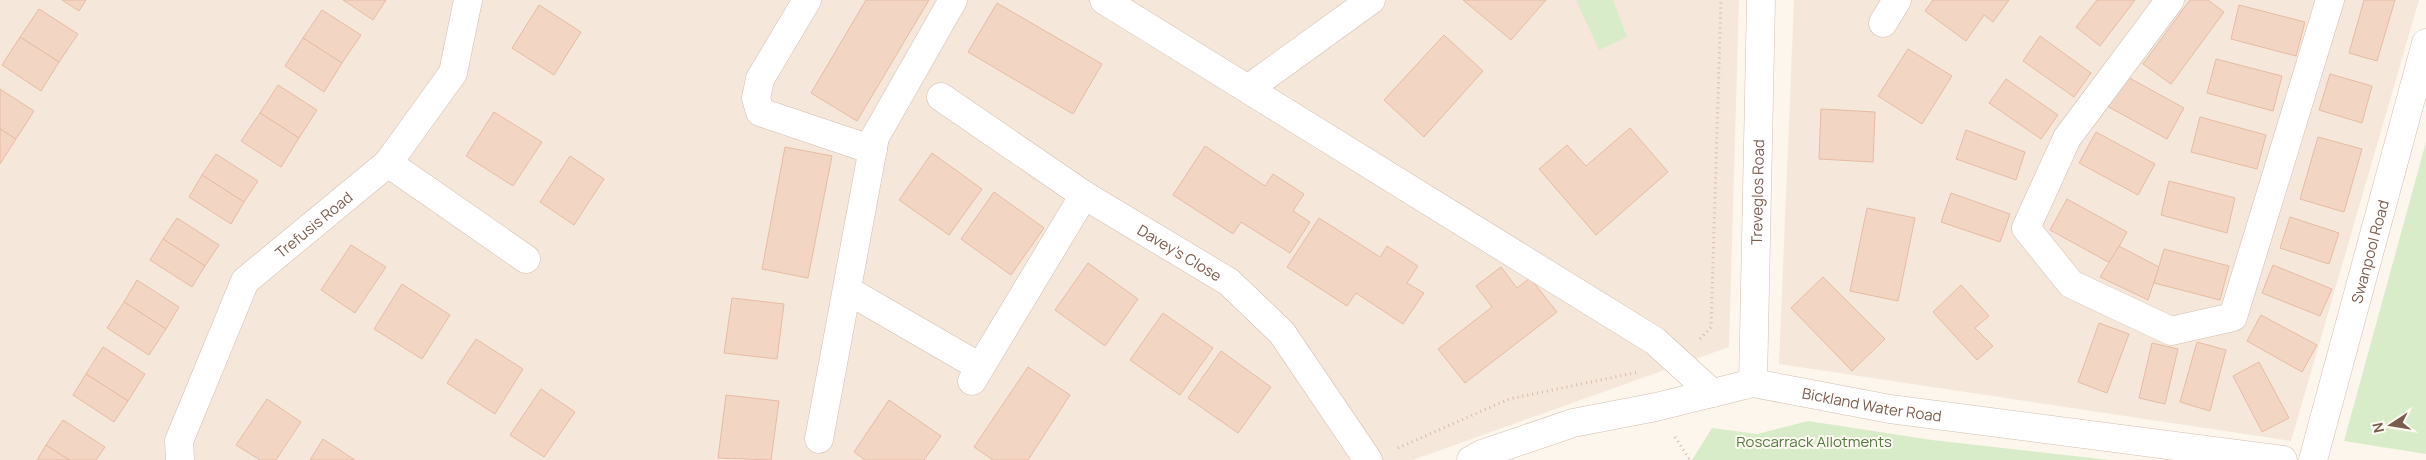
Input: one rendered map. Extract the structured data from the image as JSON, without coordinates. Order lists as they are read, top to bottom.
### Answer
{
  "streets": {
    "street": [
      "Treveglos Road",
      "Trefusis Road",
      "Davey's Close",
      "Swanpool Road",
      "Bickland Water Road"
    ]
  },
  "crossings": [
    ["Treveglos Road", "Bickland Water Road"]
  ],
  "parks": ["Roscarrack Allotments"],
  "north": "left"
}
